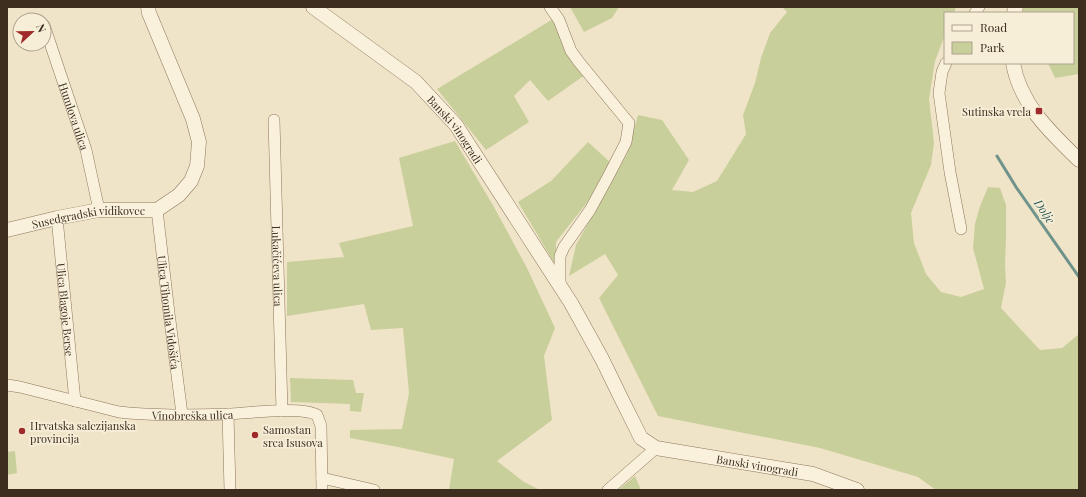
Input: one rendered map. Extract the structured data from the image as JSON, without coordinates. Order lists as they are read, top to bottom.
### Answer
{
  "streets": {
    "street": [
      "Humlova ulica",
      "Banski vinogradi",
      "Susedgradski vidikovec",
      "Lukačićeva ulica",
      "Ulica Blagoje Berse",
      "Ulica Tihomila Vidošića",
      "Vinobreška ulica"
    ]
  },
  "crossings": [
    ["Humlova ulica", "Susedgradski vidikovec"],
    ["Susedgradski vidikovec", "Ulica Blagoje Berse"],
    ["Susedgradski vidikovec", "Ulica Tihomila Vidošića"],
    ["Lukačićeva ulica", "Vinobreška ulica"],
    ["Ulica Blagoje Berse", "Vinobreška ulica"],
    ["Ulica Tihomila Vidošića", "Vinobreška ulica"]
  ],
  "water": ["Dolje"],
  "places": {
    "transit": ["Sutinska vrela"],
    "other": ["Hrvatska salezijanska provincija", "Samostan srca Isusova"]
  },
  "legend": ["Road", "Park"],
  "north": "right"
}
